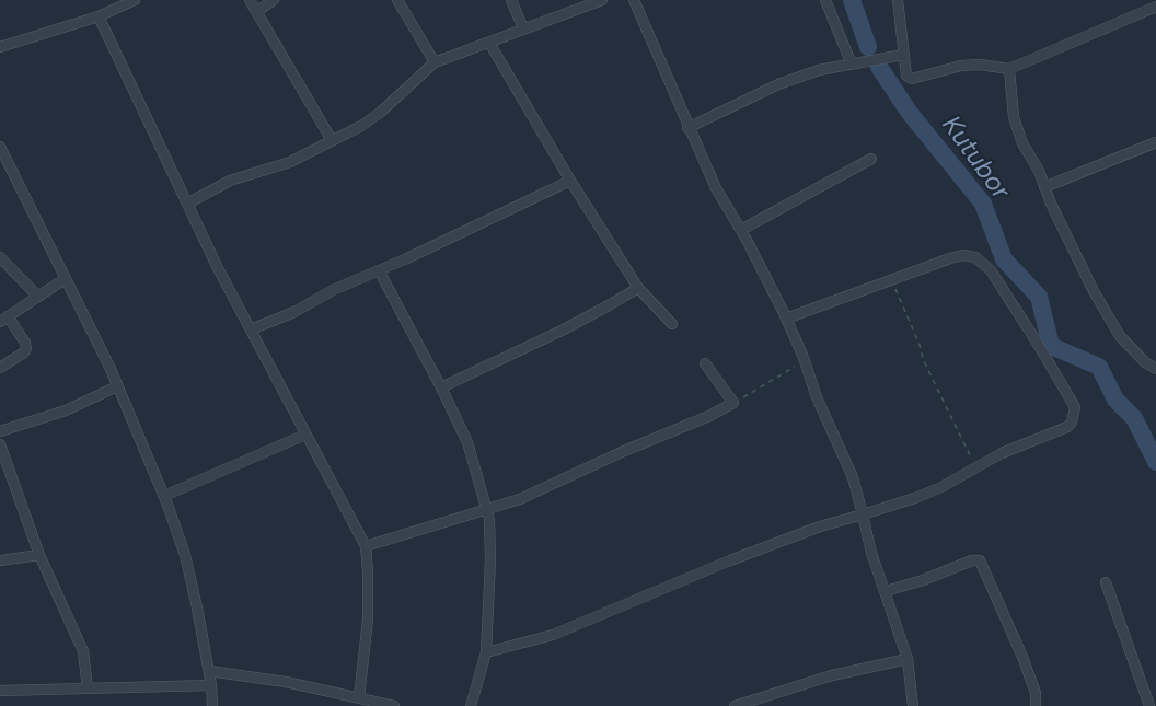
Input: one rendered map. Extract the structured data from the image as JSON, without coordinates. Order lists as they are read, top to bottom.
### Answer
{
  "water": ["Kutubor"]
}
